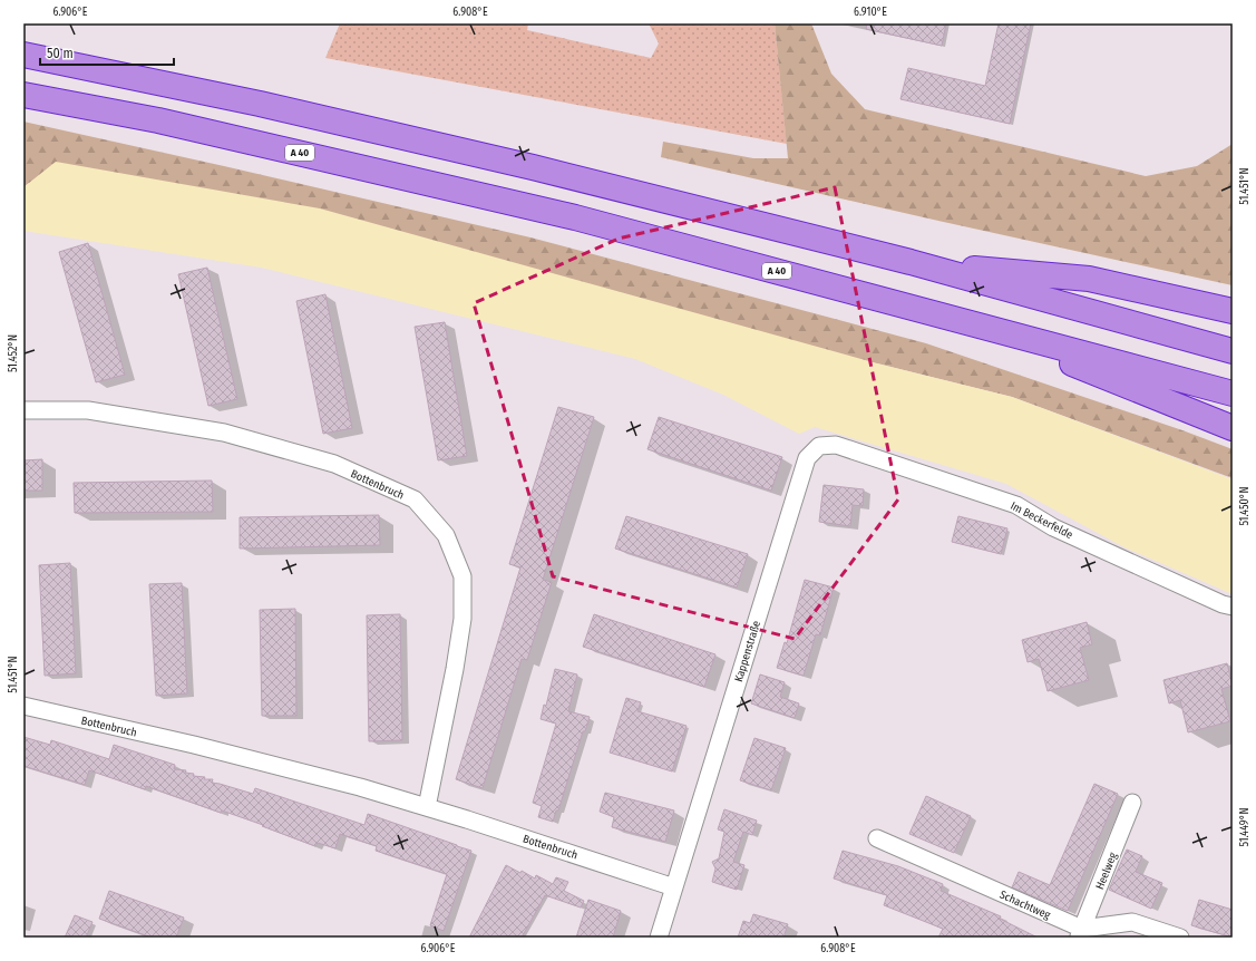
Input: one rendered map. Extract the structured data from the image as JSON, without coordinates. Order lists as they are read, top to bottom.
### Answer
{
  "streets": {
    "highway": ["A 40"],
    "street": [
      "Bottenbruch",
      "Im Beckerfelde",
      "Kappenstraße",
      "Heelweg",
      "Schachtweg"
    ]
  },
  "crossings": [
    ["Bottenbruch", "Kappenstraße"],
    ["Im Beckerfelde", "Kappenstraße"],
    ["Heelweg", "Schachtweg"]
  ],
  "scale_bar": "50 m",
  "coordinates": [
    "6.906°E",
    "6.908°E",
    "6.910°E",
    "51.451°N",
    "51.452°N",
    "51.450°N",
    "51.449°N"
  ]
}
